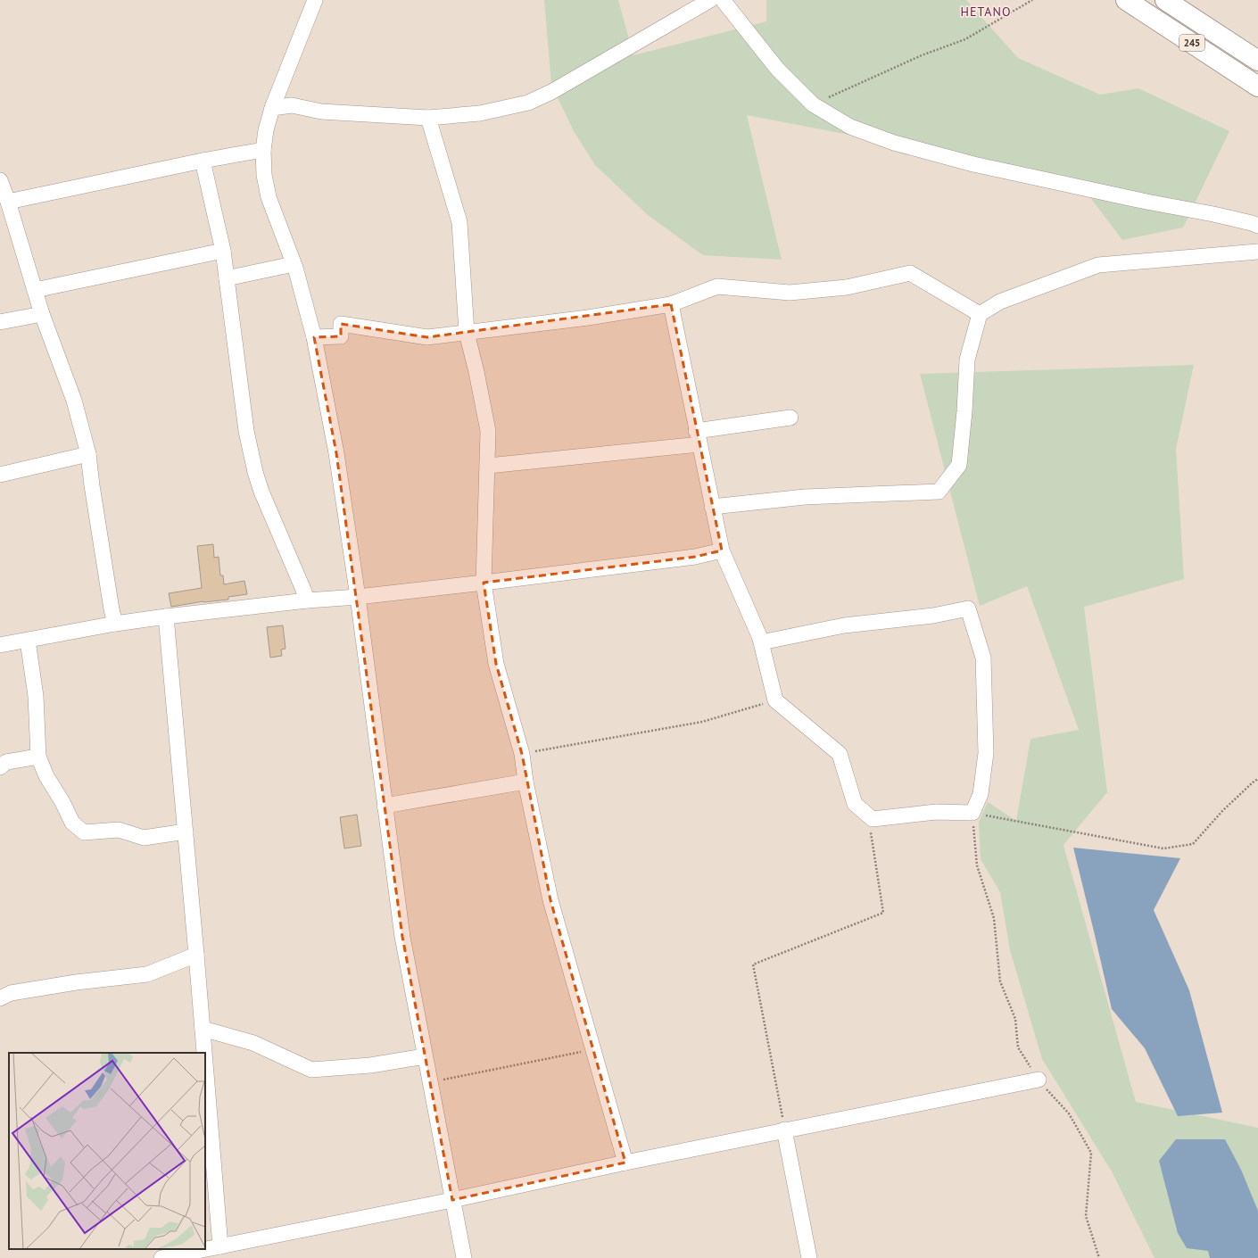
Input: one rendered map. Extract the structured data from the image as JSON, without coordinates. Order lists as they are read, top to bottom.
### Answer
{
  "streets": {
    "highway": ["245"]
  },
  "districts": ["HETANO"]
}
